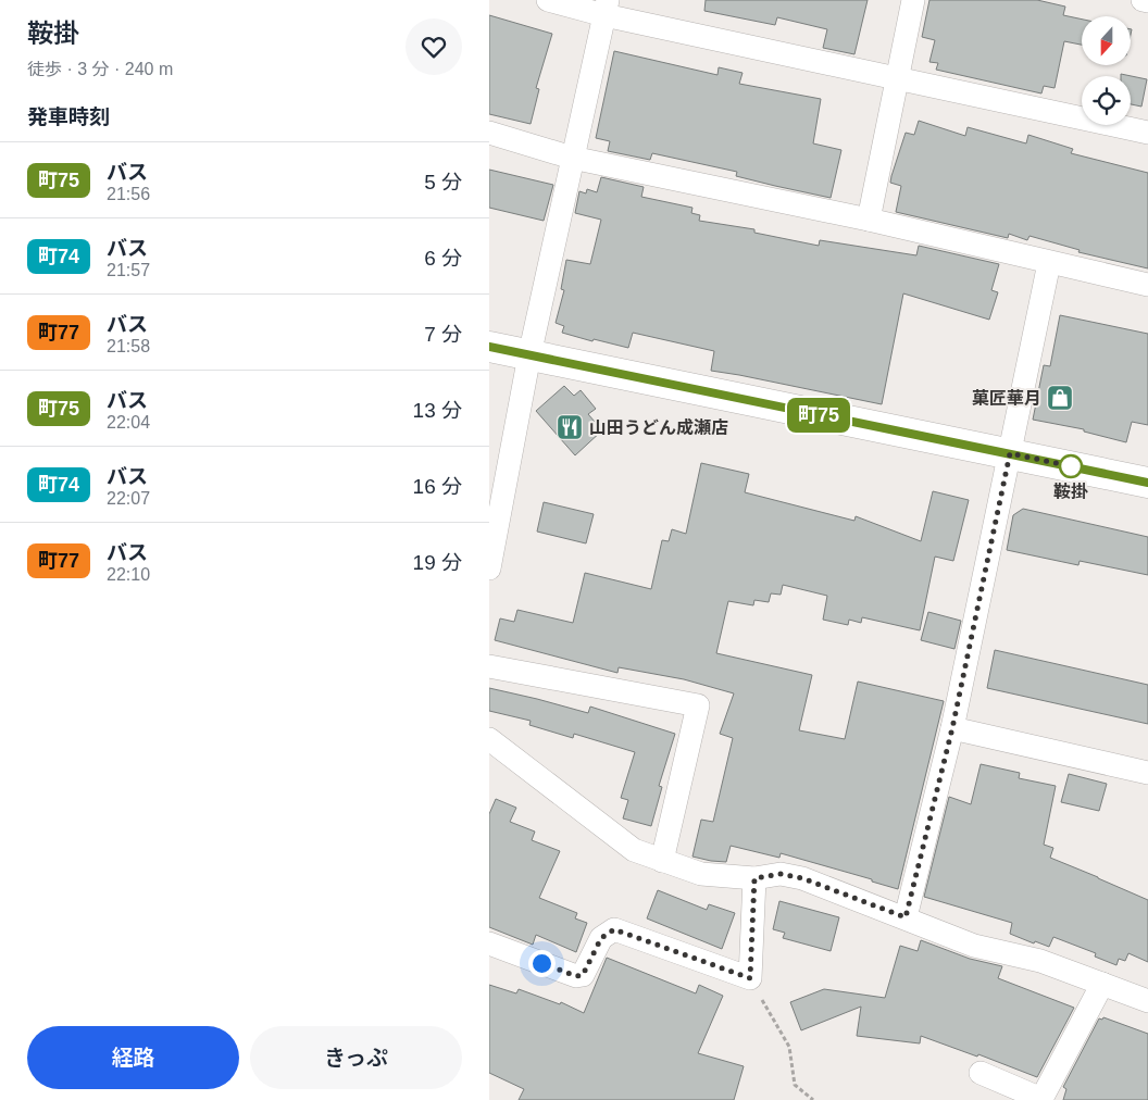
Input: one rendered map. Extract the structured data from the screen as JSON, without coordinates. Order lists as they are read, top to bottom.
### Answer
{
  "places": {
    "shop": ["菓匠華月"],
    "restaurant": ["山田うどん成瀬店"],
    "other": ["鞍掛"]
  },
  "lines": ["bus line 町75"],
  "north": "bottom",
  "page": {
    "heading": [
      ["鞍掛", "徒歩 · 3 分 · 240 m"],
      "発車時刻"
    ],
    "on_map": "町75",
    "list": [
      {
        "mark": "町75",
        "name": "バス",
        "note": "21:56",
        "value": "5 分"
      },
      {
        "mark": "町74",
        "name": "バス",
        "note": "21:57",
        "value": "6 分"
      },
      {
        "mark": "町77",
        "name": "バス",
        "note": "21:58",
        "value": "7 分"
      },
      {
        "mark": "町75",
        "name": "バス",
        "note": "22:04",
        "value": "13 分"
      },
      {
        "mark": "町74",
        "name": "バス",
        "note": "22:07",
        "value": "16 分"
      },
      {
        "mark": "町77",
        "name": "バス",
        "note": "22:10",
        "value": "19 分"
      }
    ],
    "buttons": ["経路", "きっぷ"]
  }
}
